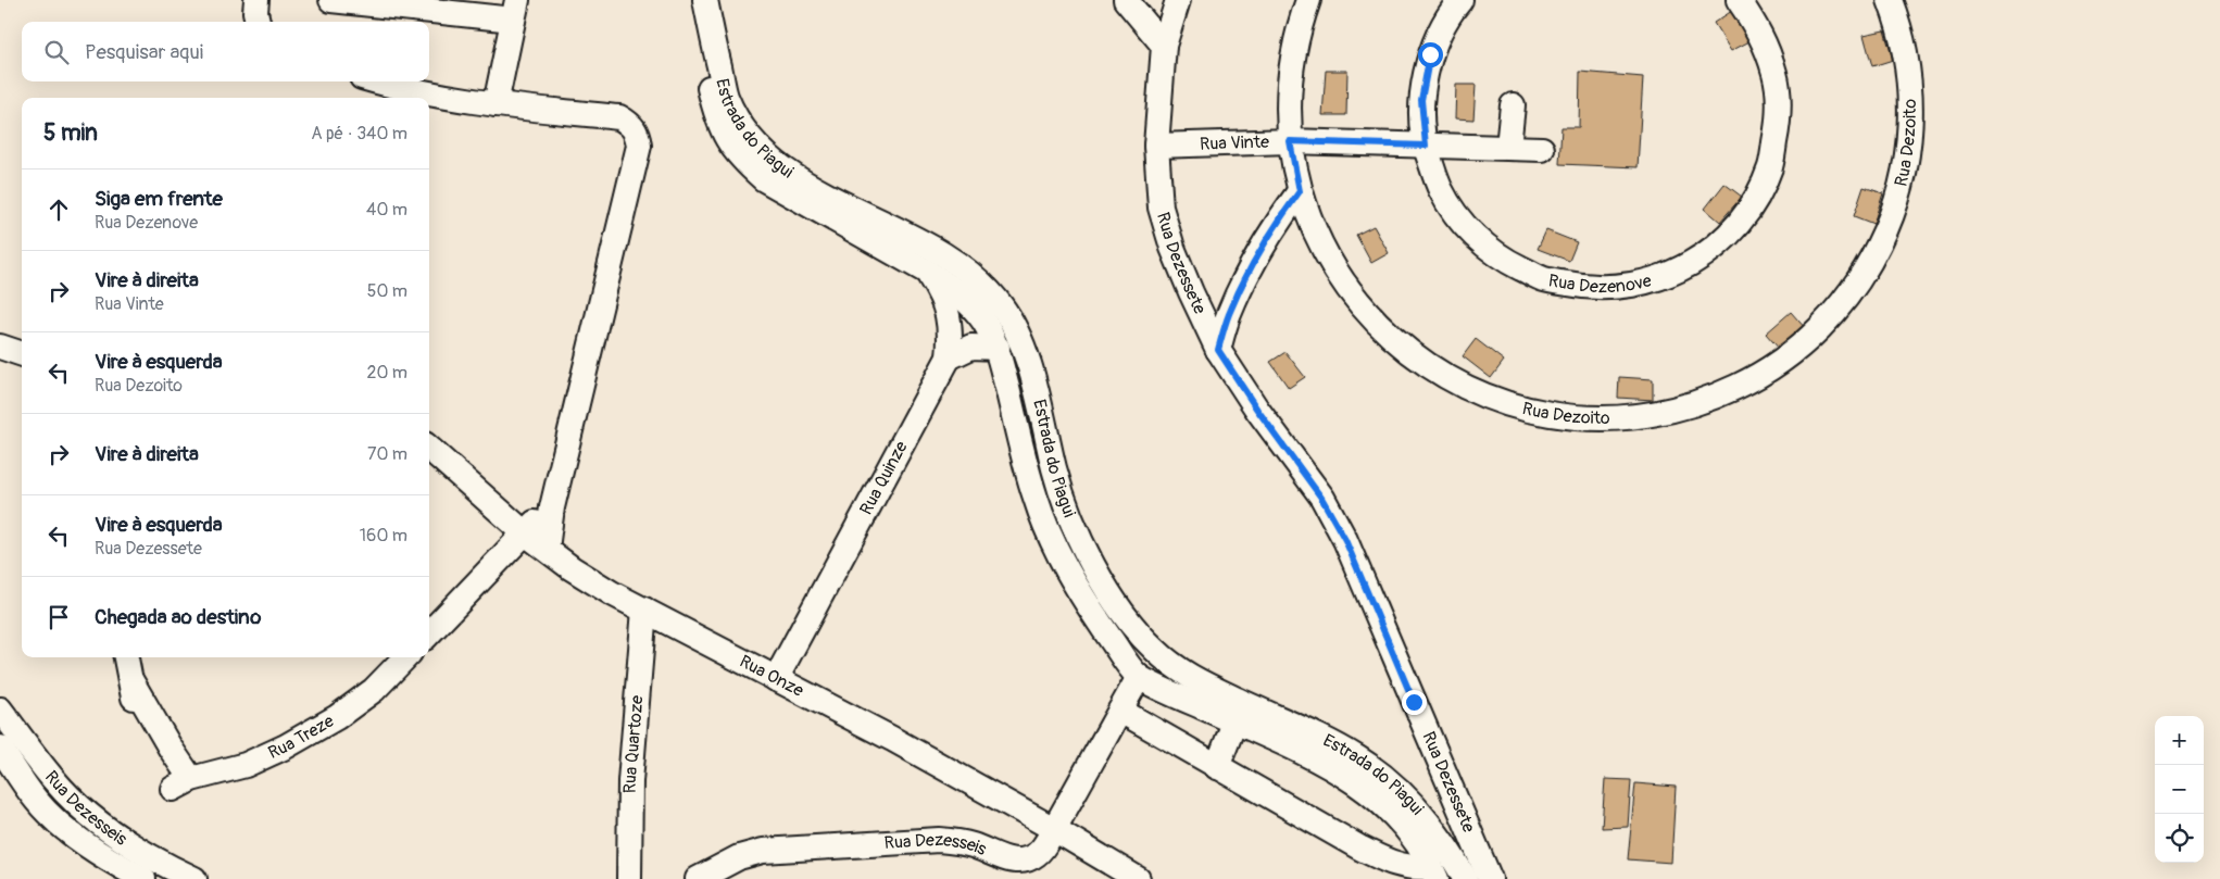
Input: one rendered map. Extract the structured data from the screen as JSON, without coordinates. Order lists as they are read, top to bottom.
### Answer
{
  "streets": {
    "street": [
      "Estrada do Piagui",
      "Rua Dezoito",
      "Rua Vinte",
      "Rua Dezessete",
      "Rua Dezenove",
      "Rua Quinze",
      "Rua Onze",
      "Rua Treze",
      "Rua Quartoze",
      "Rua Dezesseis"
    ]
  },
  "crossings": [
    ["Rua Dezoito", "Rua Vinte"],
    ["Rua Vinte", "Rua Dezessete"],
    ["Rua Vinte", "Rua Dezenove"],
    ["Rua Quinze", "Rua Onze"],
    ["Rua Onze", "Rua Quartoze"],
    ["Rua Onze", "Rua Dezesseis"]
  ],
  "page": {
    "search": "Pesquisar aqui",
    "heading": ["5 min", "A pé · 340 m"],
    "list": [
      ["Siga em frente", "Rua Dezenove", "40 m"],
      ["Vire à direita", "Rua Vinte", "50 m"],
      ["Vire à esquerda", "Rua Dezoito", "20 m"],
      ["Vire à direita", "70 m"],
      ["Vire à esquerda", "Rua Dezessete", "160 m"],
      "Chegada ao destino"
    ],
    "map_buttons": ["+", "−"]
  }
}
